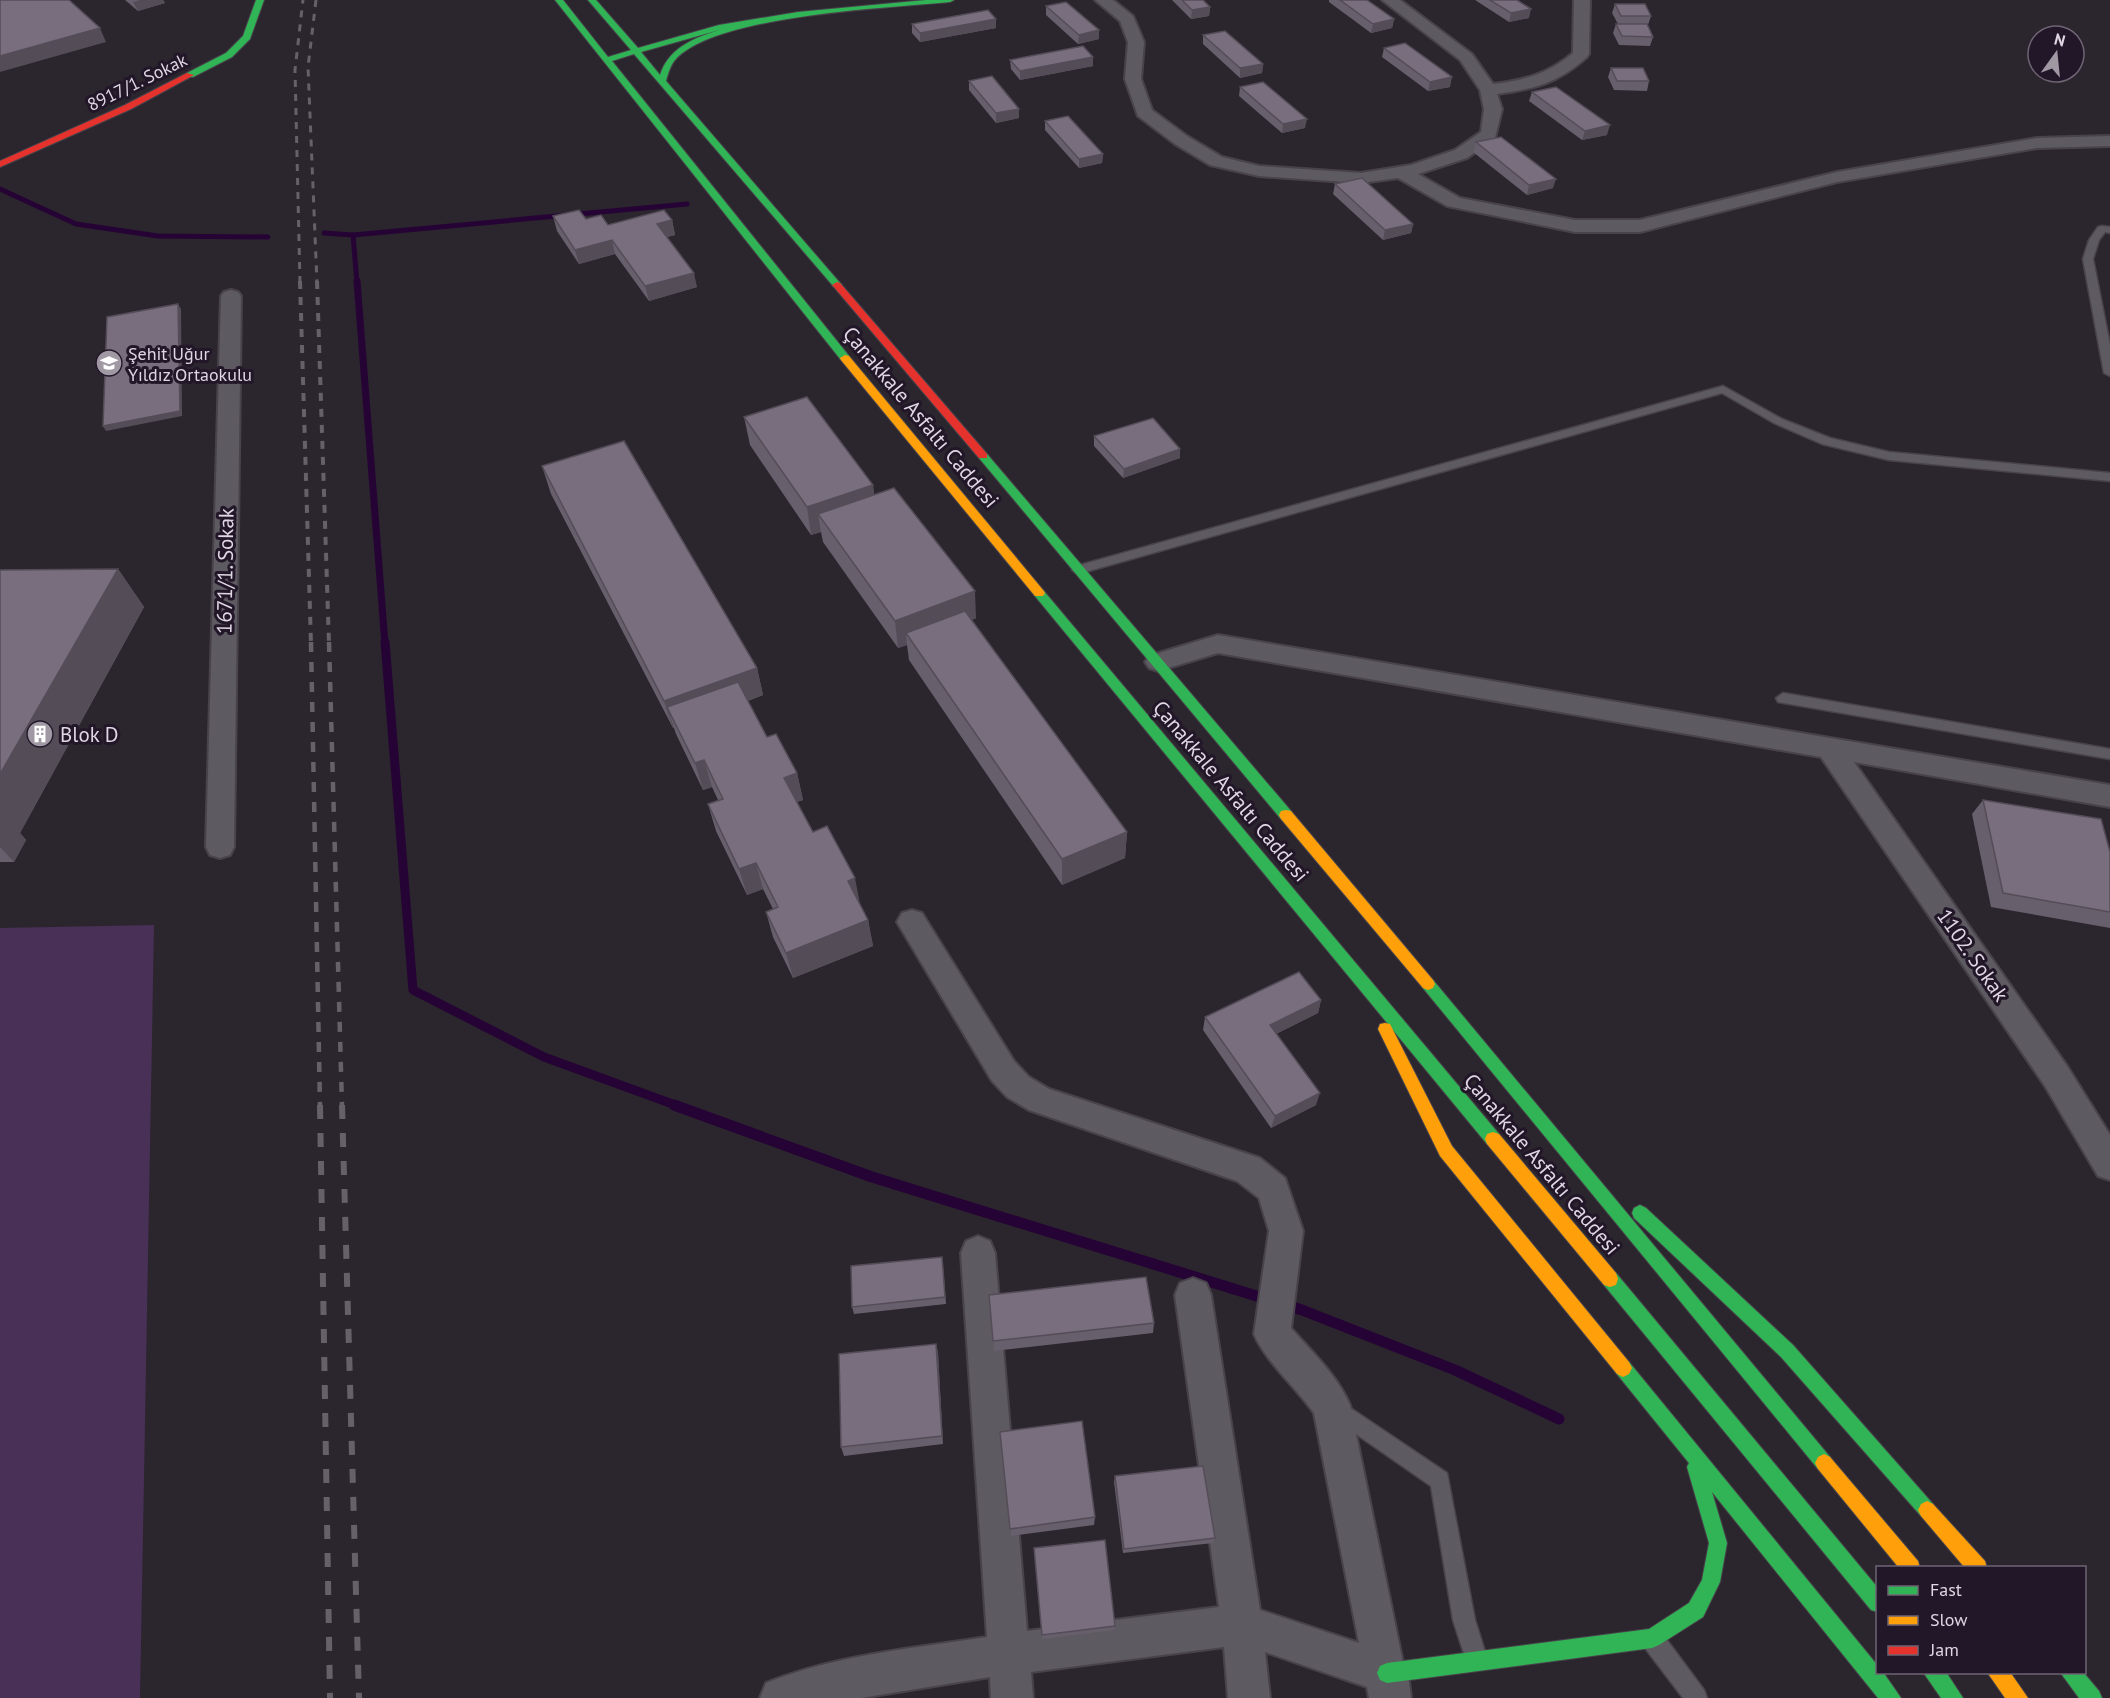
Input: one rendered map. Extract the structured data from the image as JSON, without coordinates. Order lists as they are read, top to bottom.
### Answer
{
  "streets": {
    "main road": ["8917/1. Sokak", "Çanakkale Asfaltı Caddesi"],
    "street": ["1671/1. Sokak", "1102. Sokak"]
  },
  "places": {
    "school or university": ["Şehit Uğur Yıldız Ortaokulu"],
    "building": ["Blok D"]
  },
  "legend": ["Fast", "Slow", "Jam"],
  "north": "top"
}
